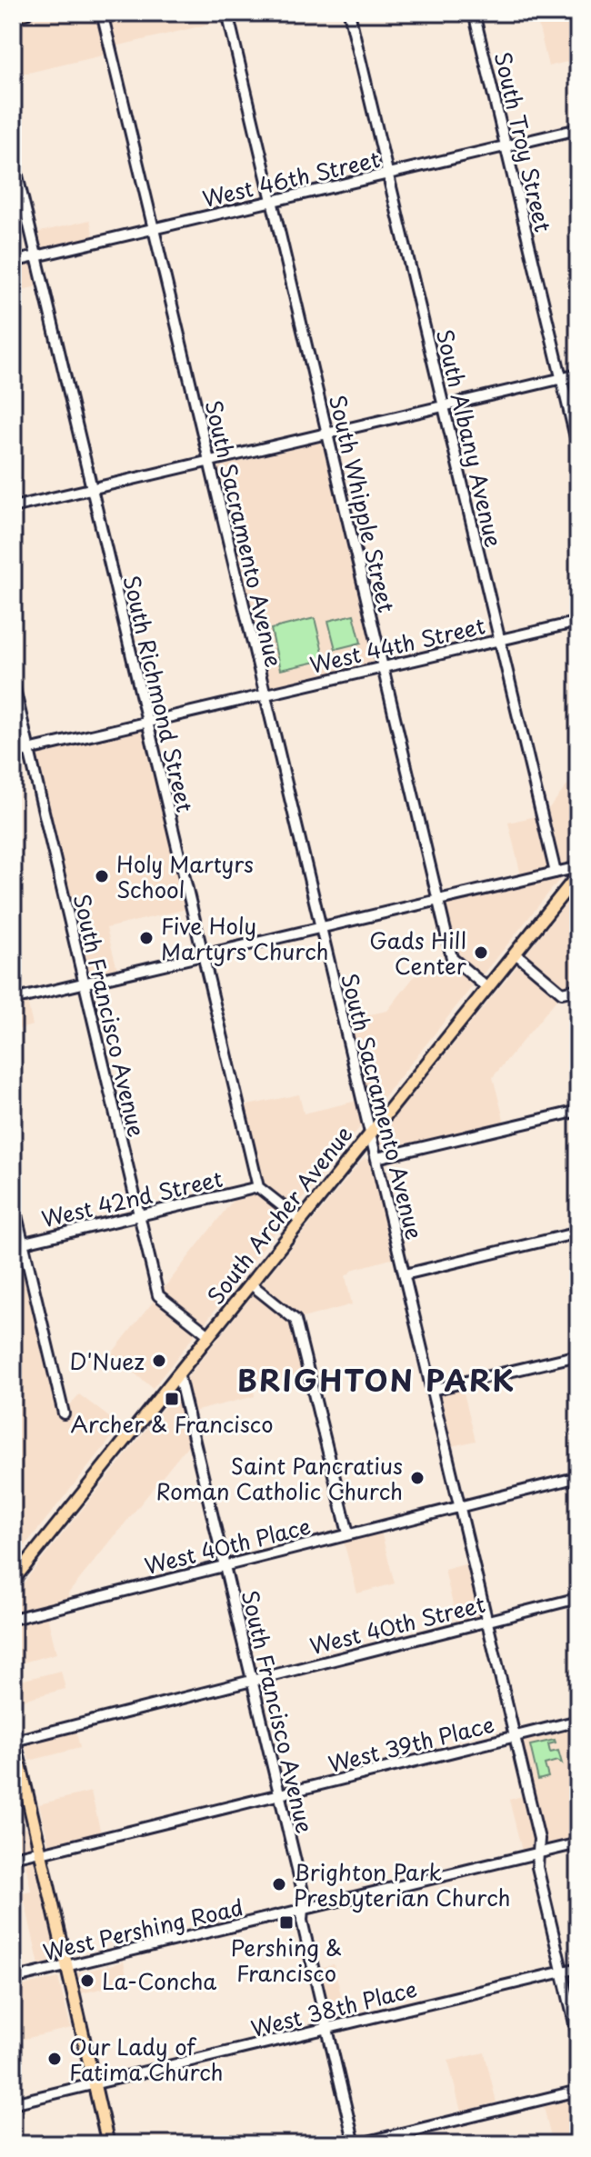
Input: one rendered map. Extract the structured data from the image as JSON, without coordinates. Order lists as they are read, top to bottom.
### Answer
{
  "streets": {
    "main road": ["South Archer Avenue"],
    "street": [
      "South Troy Street",
      "West 46th Street",
      "South Albany Avenue",
      "South Whipple Street",
      "South Sacramento Avenue",
      "West 44th Street",
      "South Richmond Street",
      "South Francisco Avenue",
      "West 42nd Street",
      "West 40th Place",
      "West 40th Street",
      "West 39th Place",
      "West Pershing Road",
      "West 38th Place"
    ]
  },
  "crossings": [
    ["South Troy Street", "West 46th Street"],
    ["West 46th Street", "South Albany Avenue"],
    ["West 46th Street", "South Whipple Street"],
    ["West 46th Street", "South Sacramento Avenue"],
    ["West 46th Street", "South Richmond Street"],
    ["South Albany Avenue", "West 44th Street"],
    ["South Whipple Street", "West 44th Street"],
    ["South Whipple Street", "South Archer Avenue"],
    ["South Sacramento Avenue", "West 44th Street"],
    ["South Sacramento Avenue", "South Archer Avenue"],
    ["South Sacramento Avenue", "West 40th Place"],
    ["South Sacramento Avenue", "West 40th Street"],
    ["South Sacramento Avenue", "West 39th Place"],
    ["South Sacramento Avenue", "West Pershing Road"],
    ["South Sacramento Avenue", "West 38th Place"],
    ["West 44th Street", "South Richmond Street"],
    ["West 44th Street", "South Francisco Avenue"],
    ["South Richmond Street", "West 42nd Street"],
    ["South Francisco Avenue", "West 42nd Street"],
    ["South Francisco Avenue", "South Archer Avenue"],
    ["South Francisco Avenue", "West 40th Place"],
    ["South Francisco Avenue", "West 40th Street"],
    ["South Francisco Avenue", "West 39th Place"],
    ["South Francisco Avenue", "West Pershing Road"],
    ["South Francisco Avenue", "West 38th Place"]
  ],
  "districts": ["BRIGHTON PARK"],
  "places": {
    "other": [
      "Holy Martyrs School",
      "Five Holy Martyrs Church",
      "Gads Hill Center",
      "D'Nuez",
      "Saint Pancratius Roman Catholic Church",
      "Brighton Park Presbyterian Church",
      "La-Concha",
      "Our Lady of Fatima Church"
    ],
    "transit": ["Archer & Francisco", "Pershing & Francisco"]
  }
}
